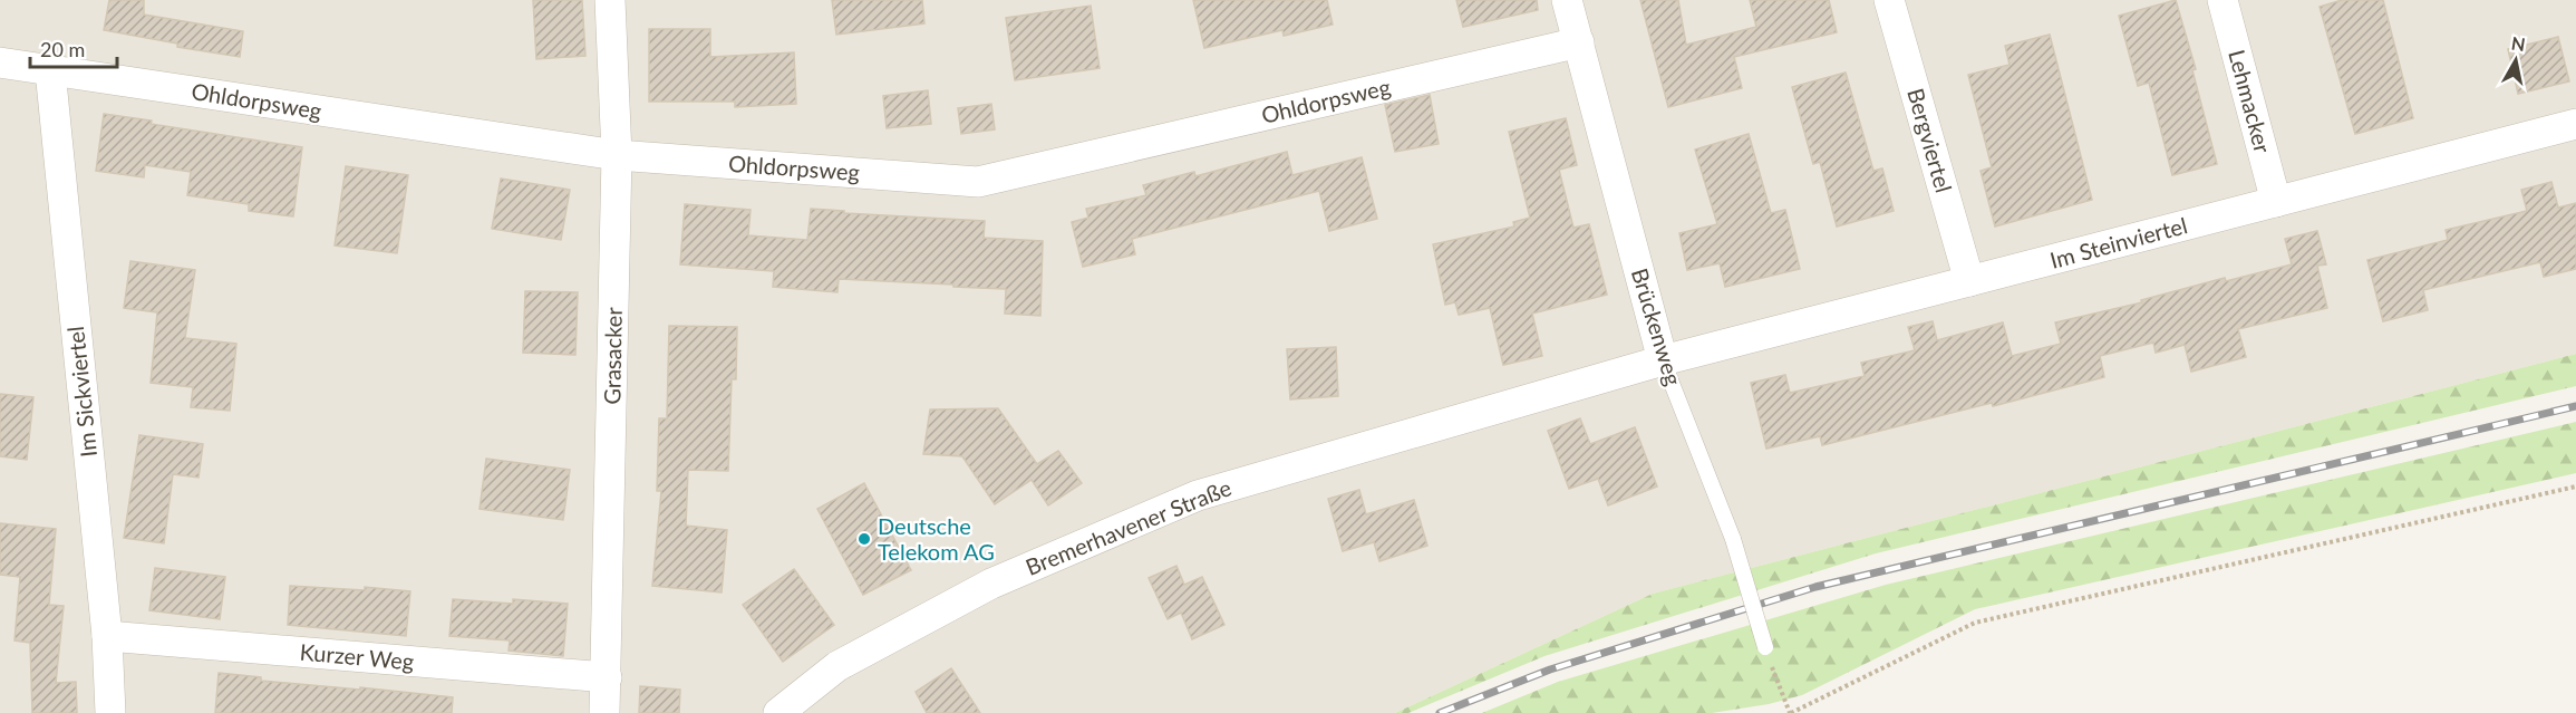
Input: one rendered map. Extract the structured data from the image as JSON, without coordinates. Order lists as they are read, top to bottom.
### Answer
{
  "streets": {
    "street": [
      "Ohldorpsweg",
      "Lehmacker",
      "Bergviertel",
      "Im Steinviertel",
      "Brückenweg",
      "Grasacker",
      "Im Sickviertel",
      "Bremerhavener Straße",
      "Kurzer Weg"
    ]
  },
  "crossings": [
    ["Ohldorpsweg", "Brückenweg"],
    ["Ohldorpsweg", "Grasacker"],
    ["Ohldorpsweg", "Im Sickviertel"],
    ["Lehmacker", "Im Steinviertel"],
    ["Bergviertel", "Im Steinviertel"],
    ["Im Steinviertel", "Brückenweg"],
    ["Im Steinviertel", "Bremerhavener Straße"],
    ["Brückenweg", "Bremerhavener Straße"],
    ["Grasacker", "Kurzer Weg"],
    ["Im Sickviertel", "Kurzer Weg"]
  ],
  "places": ["Deutsche Telekom AG"],
  "scale_bar": "20 m",
  "north": "top"
}
